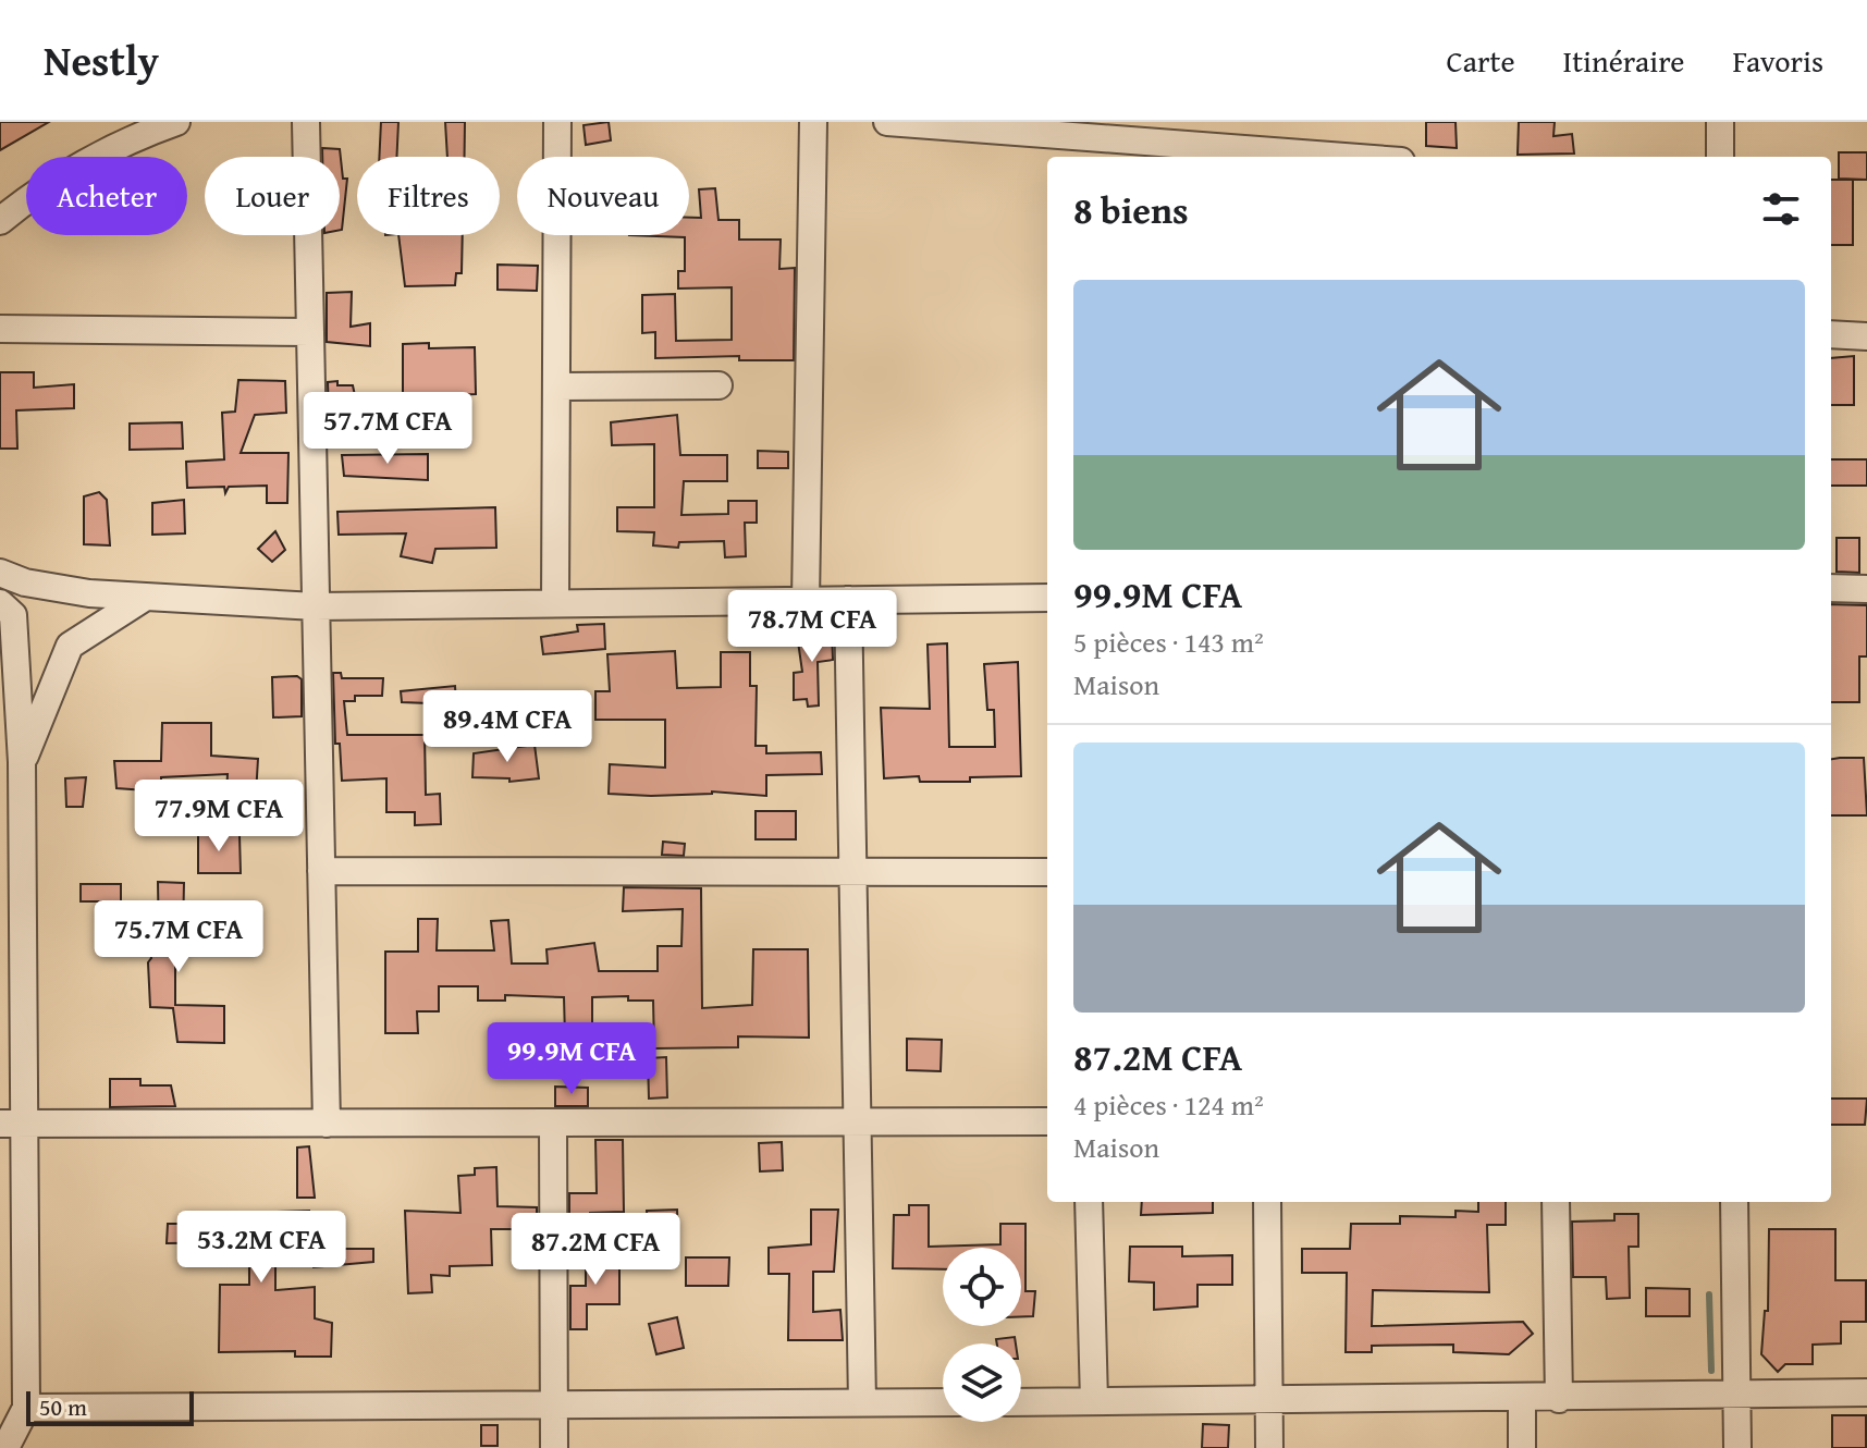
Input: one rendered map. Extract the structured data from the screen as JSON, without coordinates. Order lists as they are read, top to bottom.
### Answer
{
  "scale_bar": "50 m",
  "page": {
    "header": "Nestly",
    "nav": ["Carte", "Itinéraire", "Favoris"],
    "chip": [
      "Acheter",
      "Louer",
      "Filtres",
      "Nouveau"
    ],
    "heading": "8 biens",
    "list": [
      {
        "name": "99.9M CFA",
        "note": "5 pièces · 143 m² · Maison"
      },
      {
        "name": "87.2M CFA",
        "note": "4 pièces · 124 m² · Maison"
      }
    ],
    "price": [
      "57.7M CFA",
      "78.7M CFA",
      "89.4M CFA",
      "77.9M CFA",
      "75.7M CFA",
      "99.9M CFA",
      "53.2M CFA",
      "87.2M CFA"
    ],
    "scale": "50 m"
  }
}
